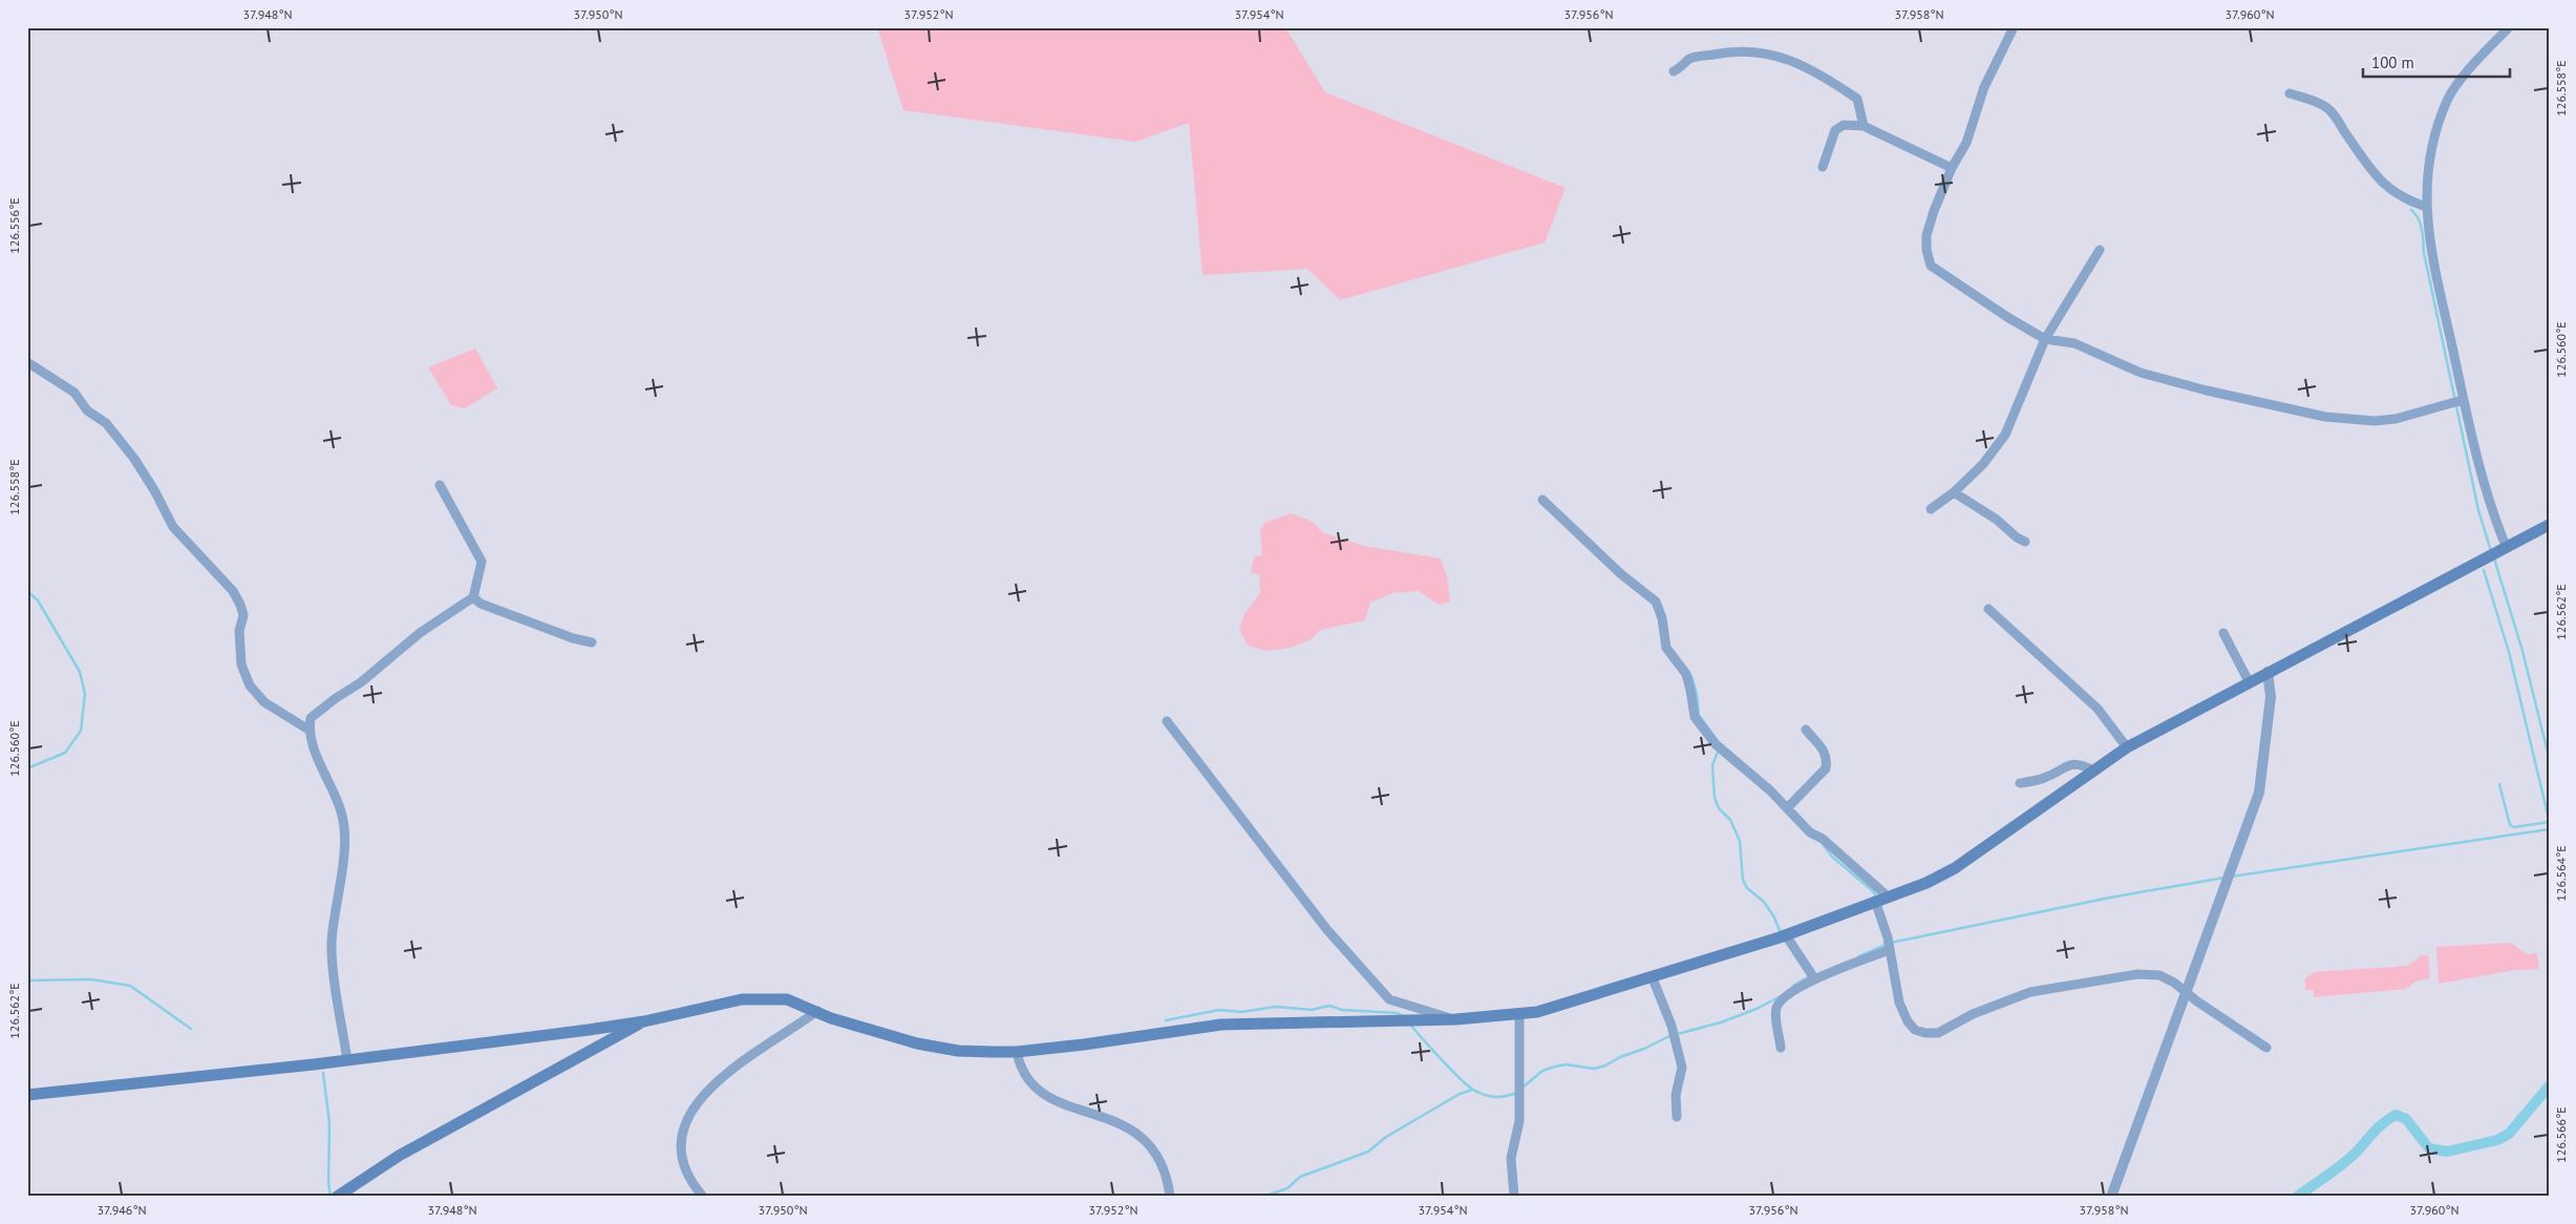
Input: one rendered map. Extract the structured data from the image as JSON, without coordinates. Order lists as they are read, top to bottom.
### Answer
{
  "scale_bar": "100 m",
  "coordinates": [
    "37.948°N",
    "37.950°N",
    "37.952°N",
    "37.954°N",
    "37.956°N",
    "37.958°N",
    "37.960°N",
    "126.558°E",
    "126.556°E",
    "126.560°E",
    "126.562°E",
    "126.564°E",
    "126.566°E",
    "37.946°N"
  ]
}
